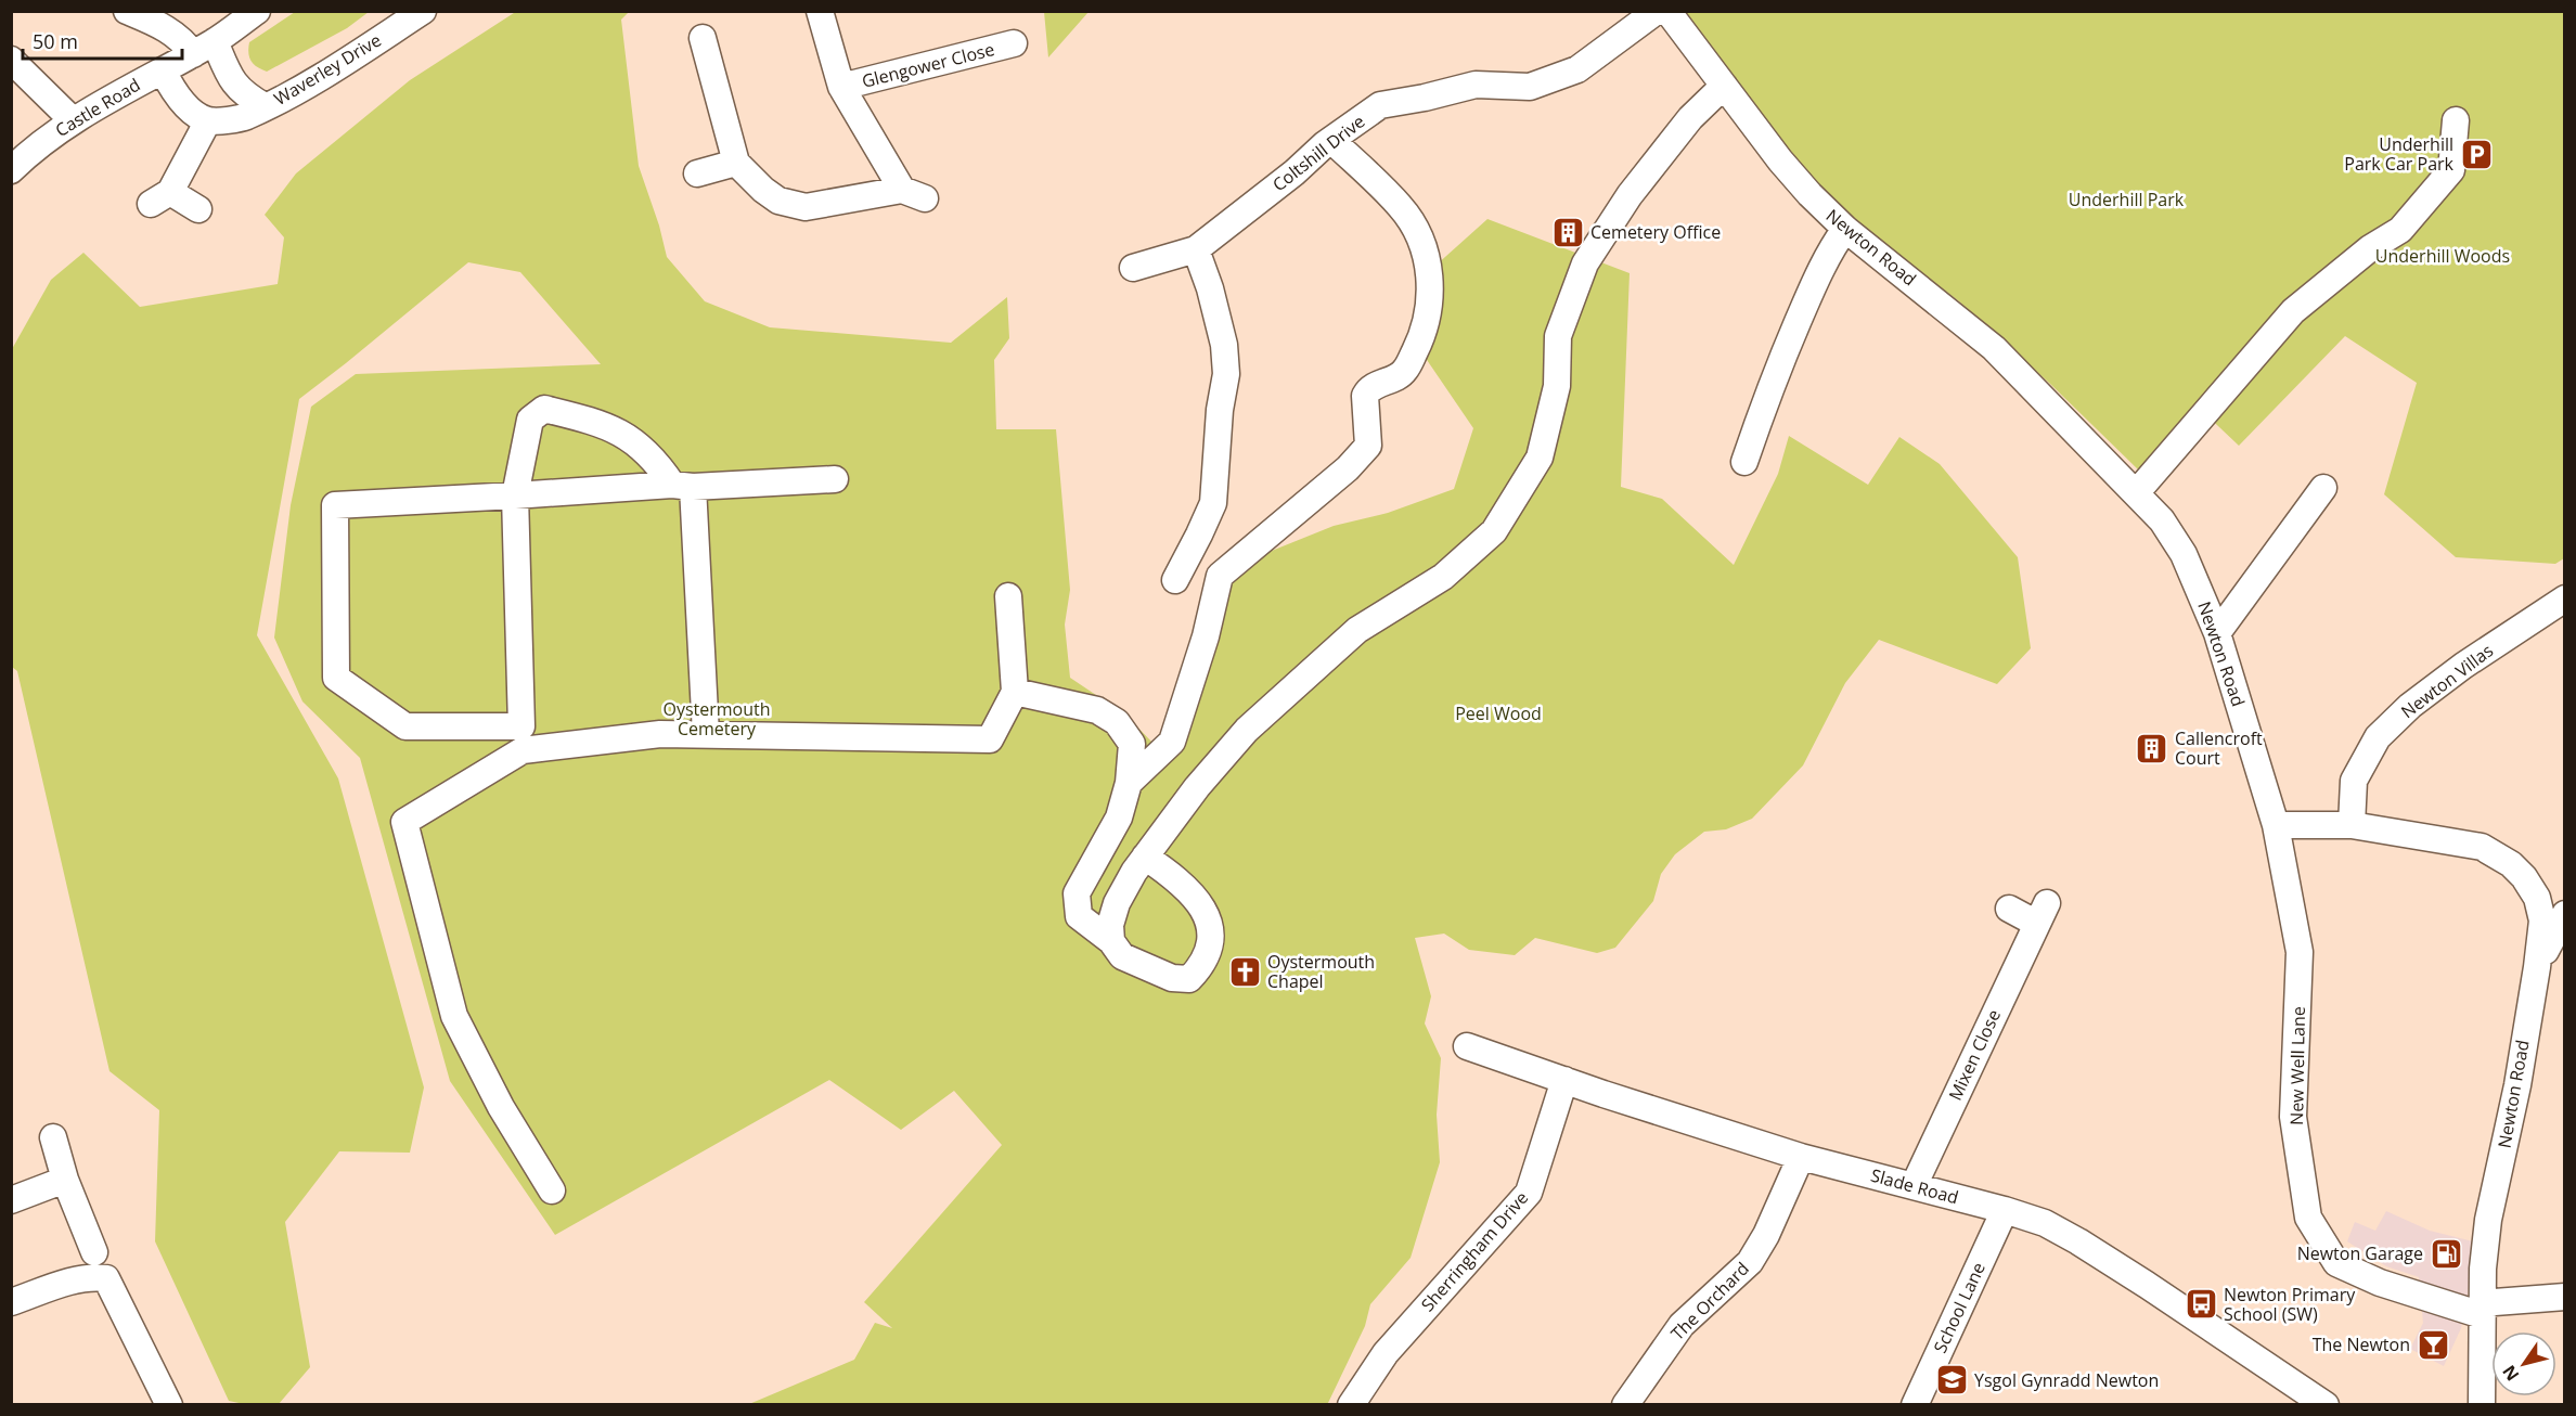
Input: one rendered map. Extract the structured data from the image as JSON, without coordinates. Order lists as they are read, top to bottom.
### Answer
{
  "streets": {
    "street": [
      "Glengower Close",
      "Waverley Drive",
      "Castle Road",
      "Coltshill Drive",
      "Newton Road",
      "Newton Villas",
      "Mixen Close",
      "New Well Lane",
      "Slade Road",
      "Sherringham Drive",
      "The Orchard",
      "School Lane"
    ]
  },
  "crossings": [
    ["Waverley Drive", "Castle Road"],
    ["Newton Road", "Newton Villas"],
    ["Newton Road", "New Well Lane"],
    ["Mixen Close", "Slade Road"],
    ["Slade Road", "Sherringham Drive"],
    ["Slade Road", "The Orchard"],
    ["Slade Road", "School Lane"]
  ],
  "parks": [
    "Underhill Park",
    "Underhill Woods",
    "Oystermouth Cemetery",
    "Peel Wood"
  ],
  "places": {
    "parking": ["Underhill Park Car Park"],
    "building": ["Cemetery Office", "Callencroft Court"],
    "church": ["Oystermouth Chapel"],
    "fuel station": ["Newton Garage"],
    "bus stop": ["Newton Primary School (SW)"],
    "bar": ["The Newton"],
    "school or university": ["Ysgol Gynradd Newton"]
  },
  "scale_bar": "50 m",
  "north": "bottom left"
}
